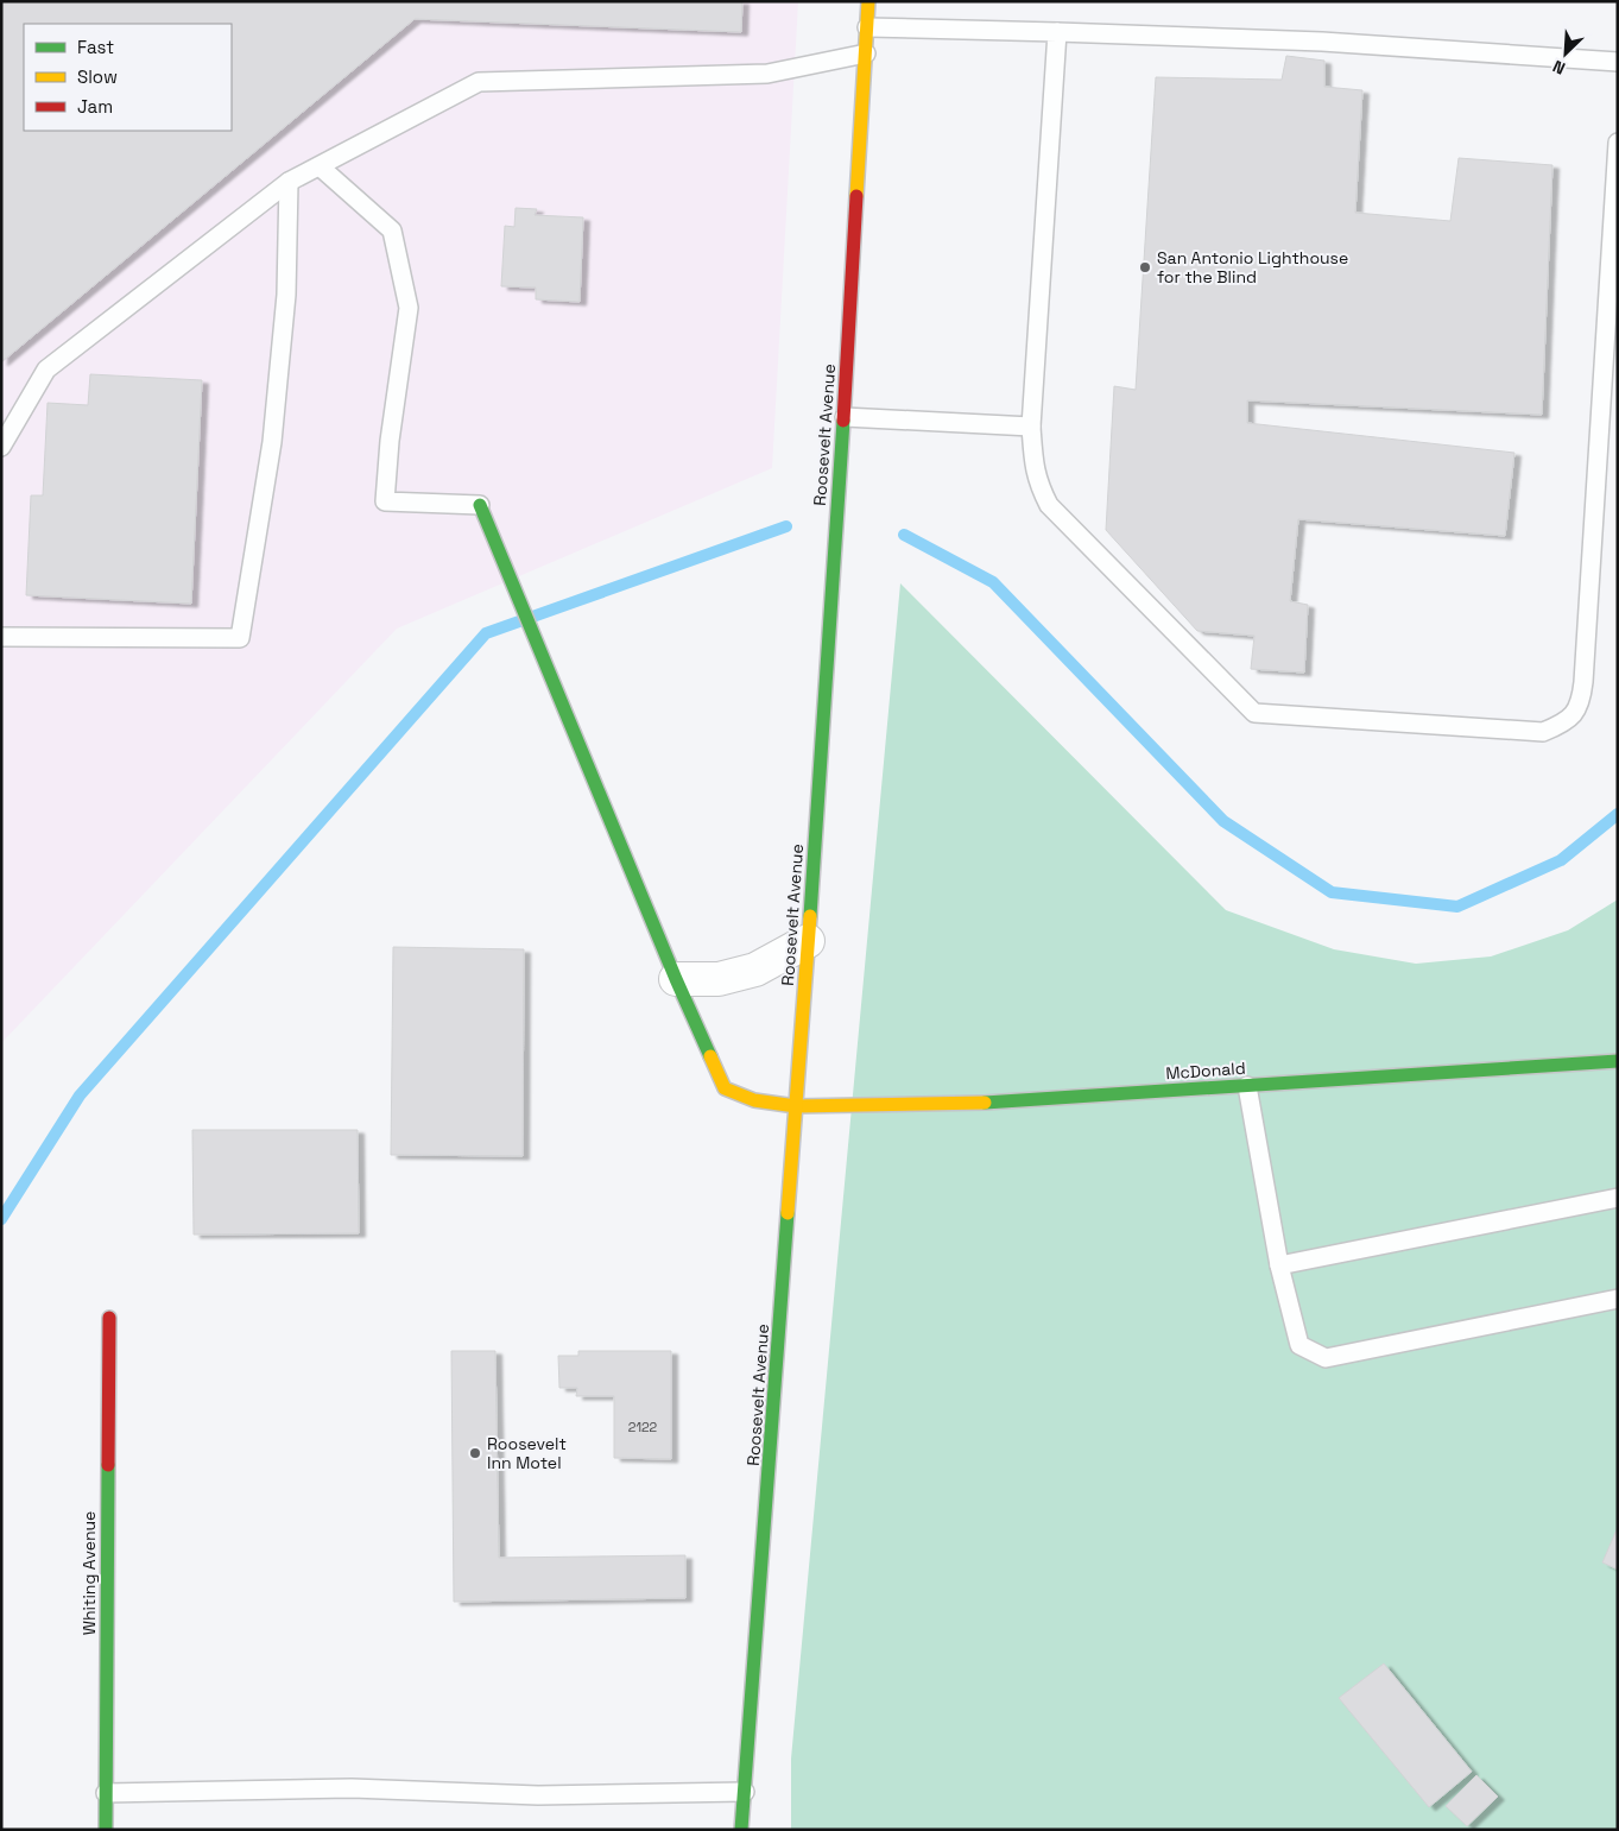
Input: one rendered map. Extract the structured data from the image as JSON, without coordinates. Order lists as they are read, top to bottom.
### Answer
{
  "streets": {
    "street": ["Roosevelt Avenue", "McDonald", "Whiting Avenue"]
  },
  "crossings": [
    ["Roosevelt Avenue", "McDonald"]
  ],
  "places": ["San Antonio Lighthouse for the Blind", "Roosevelt Inn Motel"],
  "house_numbers": ["2122"],
  "legend": ["Fast", "Slow", "Jam"],
  "north": "bottom left"
}
